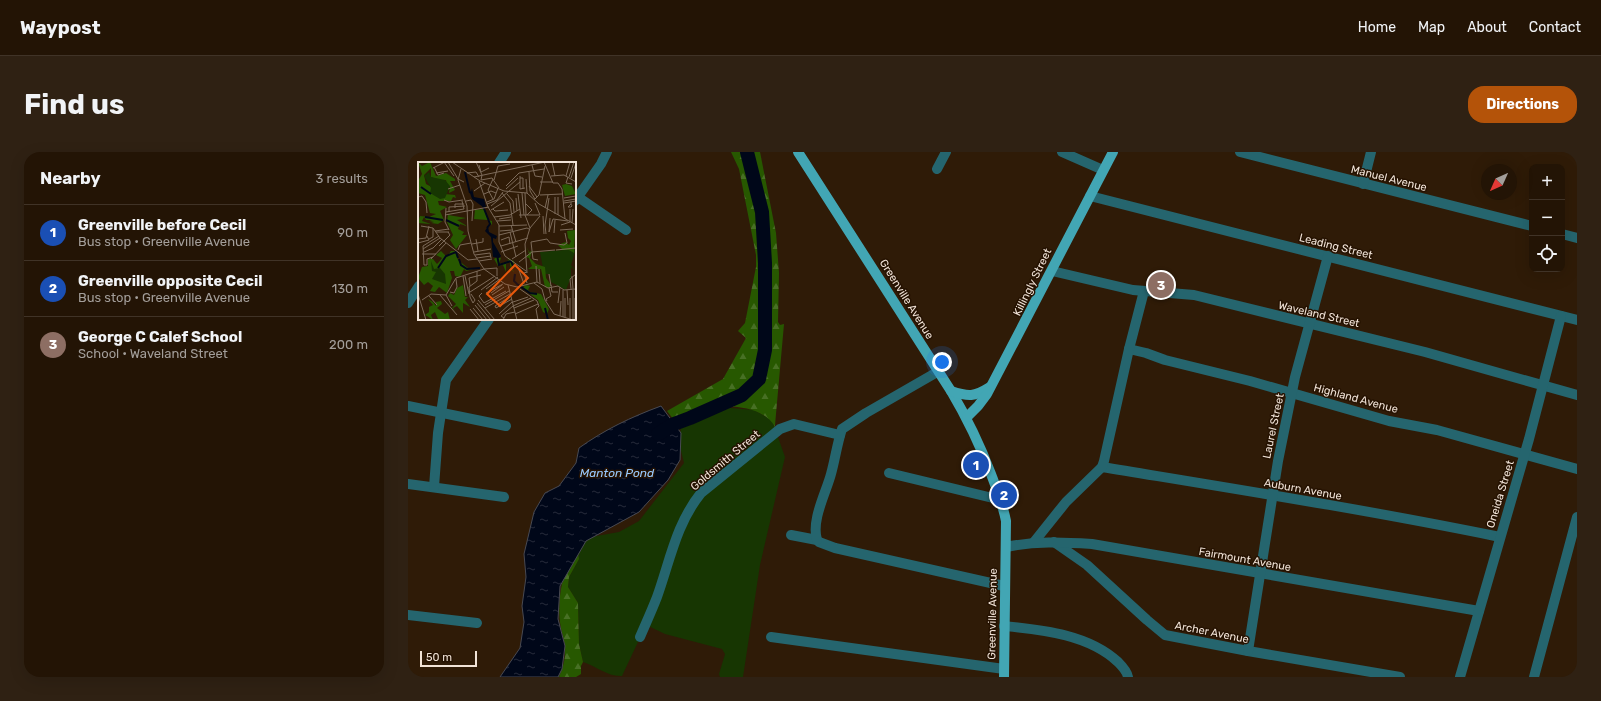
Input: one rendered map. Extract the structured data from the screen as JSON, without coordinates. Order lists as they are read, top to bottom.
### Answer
{
  "streets": {
    "main road": ["Killingly Street", "Greenville Avenue"],
    "street": [
      "Manuel Avenue",
      "Leading Street",
      "Waveland Street",
      "Highland Avenue",
      "Laurel Street",
      "Goldsmith Street",
      "Auburn Avenue",
      "Oneida Street",
      "Fairmount Avenue",
      "Archer Avenue"
    ]
  },
  "crossings": [
    ["Leading Street", "Killingly Street"],
    ["Leading Street", "Laurel Street"],
    ["Leading Street", "Oneida Street"],
    ["Killingly Street", "Greenville Avenue"],
    ["Killingly Street", "Waveland Street"],
    ["Greenville Avenue", "Fairmount Avenue"],
    ["Waveland Street", "Laurel Street"],
    ["Waveland Street", "Oneida Street"],
    ["Highland Avenue", "Laurel Street"],
    ["Highland Avenue", "Oneida Street"],
    ["Laurel Street", "Auburn Avenue"],
    ["Laurel Street", "Fairmount Avenue"],
    ["Laurel Street", "Archer Avenue"],
    ["Auburn Avenue", "Oneida Street"],
    ["Oneida Street", "Fairmount Avenue"],
    ["Fairmount Avenue", "Archer Avenue"]
  ],
  "water": ["Manton Pond"],
  "scale_bar": "50 m",
  "north": "bottom left",
  "page": {
    "header": "Waypost",
    "nav": [
      "Home",
      "Map",
      "About",
      "Contact"
    ],
    "buttons": "Directions",
    "title": "Find us",
    "heading": ["Nearby", "3 results"],
    "map_buttons": ["+", "−"],
    "list": [
      {
        "mark": "1",
        "name": "Greenville before Cecil",
        "note": "Bus stop · Greenville Avenue",
        "value": "90 m"
      },
      {
        "mark": "2",
        "name": "Greenville opposite Cecil",
        "note": "Bus stop · Greenville Avenue",
        "value": "130 m"
      },
      {
        "mark": "3",
        "name": "George C Calef School",
        "note": "School · Waveland Street",
        "value": "200 m"
      }
    ],
    "pins": ["3", "1", "2"],
    "scale": "50 m"
  }
}
